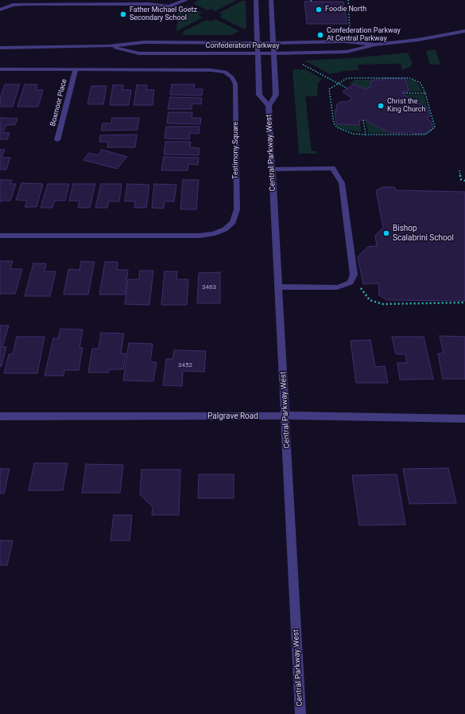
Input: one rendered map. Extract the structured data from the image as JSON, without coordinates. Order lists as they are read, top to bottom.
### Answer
{
  "streets": {
    "street": [
      "Confederation Parkway",
      "Boxmoor Place",
      "Testimony Square",
      "Central Parkway West",
      "Palgrave Road"
    ]
  },
  "crossings": [
    ["Confederation Parkway", "Central Parkway West"],
    ["Boxmoor Place", "Testimony Square"],
    ["Central Parkway West", "Palgrave Road"]
  ],
  "places": [
    "Foodie North",
    "Father Michael Goetz Secondary School",
    "Confederation Parkway At Central Parkway",
    "Christ the King Church",
    "Bishop Scalabrini School"
  ],
  "house_numbers": ["3463", "3452"]
}
